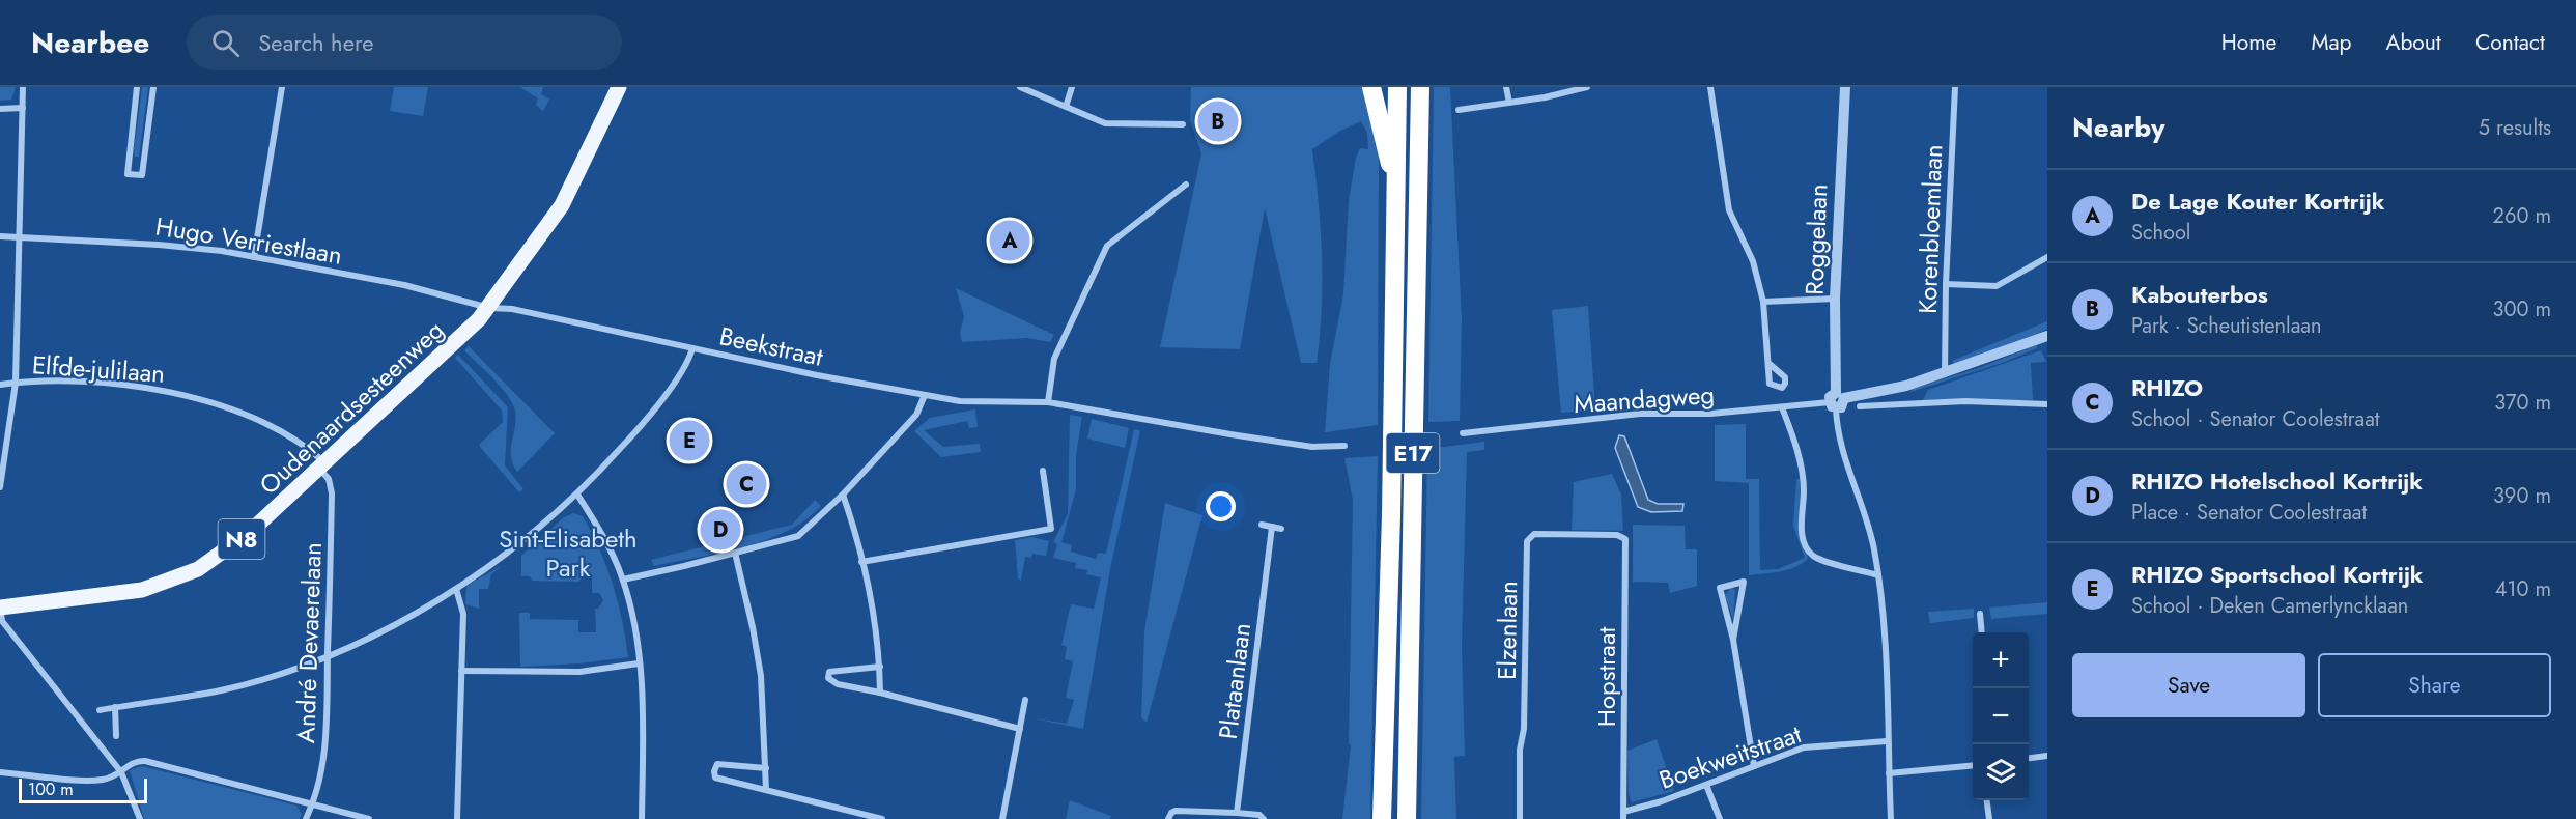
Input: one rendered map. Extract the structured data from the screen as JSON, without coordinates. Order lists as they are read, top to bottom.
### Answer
{
  "streets": {
    "highway": ["E17"],
    "main road": ["Oudenaardsesteenweg", "N8"],
    "street": [
      "Korenbloemlaan",
      "Roggelaan",
      "Hugo Verriestlaan",
      "Beekstraat",
      "Elfde-julilaan",
      "Maandagweg",
      "Elzenlaan",
      "André Devaerelaan",
      "Hopstraat",
      "Plataanlaan",
      "Boekweitstraat"
    ]
  },
  "crossings": [
    ["Roggelaan", "Maandagweg"],
    ["Hugo Verriestlaan", "Beekstraat"],
    ["Hugo Verriestlaan", "Oudenaardsesteenweg"],
    ["Beekstraat", "Oudenaardsesteenweg"],
    ["Elfde-julilaan", "Oudenaardsesteenweg"],
    ["Elfde-julilaan", "André Devaerelaan"],
    ["Oudenaardsesteenweg", "André Devaerelaan"],
    ["Elzenlaan", "Hopstraat"],
    ["Hopstraat", "Boekweitstraat"]
  ],
  "parks": ["Sint-Elisabeth Park"],
  "scale_bar": "100 m",
  "page": {
    "header": "Nearbee",
    "search": "Search here",
    "nav": [
      "Home",
      "Map",
      "About",
      "Contact"
    ],
    "heading": ["Nearby", "5 results"],
    "pins": [
      "B",
      "A",
      "E",
      "C",
      "D"
    ],
    "list": [
      {
        "mark": "A",
        "name": "De Lage Kouter Kortrijk",
        "note": "School",
        "value": "260 m"
      },
      {
        "mark": "B",
        "name": "Kabouterbos",
        "note": "Park · Scheutistenlaan",
        "value": "300 m"
      },
      {
        "mark": "C",
        "name": "RHIZO",
        "note": "School · Senator Coolestraat",
        "value": "370 m"
      },
      {
        "mark": "D",
        "name": "RHIZO Hotelschool Kortrijk",
        "note": "Place · Senator Coolestraat",
        "value": "390 m"
      },
      {
        "mark": "E",
        "name": "RHIZO Sportschool Kortrijk",
        "note": "School · Deken Camerlyncklaan",
        "value": "410 m"
      }
    ],
    "map_buttons": ["+", "−"],
    "buttons": ["Save", "Share"],
    "scale": "100 m"
  }
}
